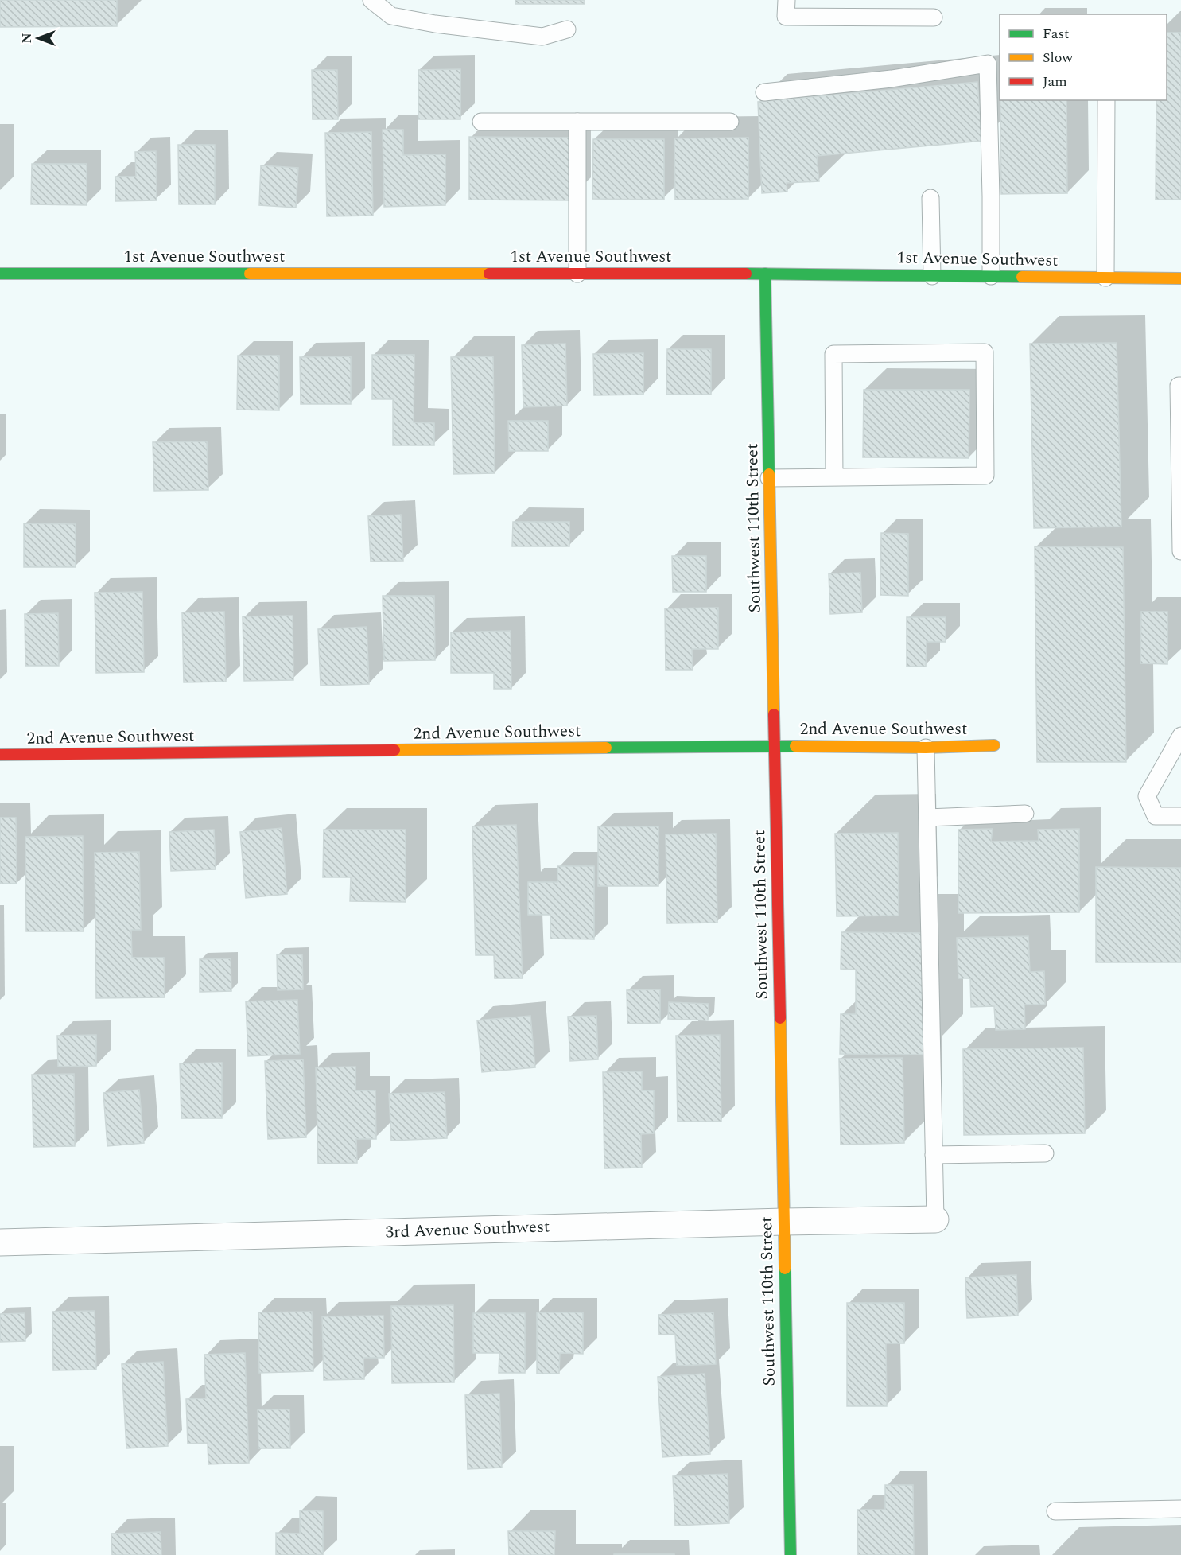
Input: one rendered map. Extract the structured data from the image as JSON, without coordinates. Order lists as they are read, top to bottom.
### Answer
{
  "streets": {
    "street": [
      "1st Avenue Southwest",
      "Southwest 110th Street",
      "2nd Avenue Southwest",
      "3rd Avenue Southwest"
    ]
  },
  "crossings": [
    ["1st Avenue Southwest", "Southwest 110th Street"],
    ["Southwest 110th Street", "2nd Avenue Southwest"],
    ["Southwest 110th Street", "3rd Avenue Southwest"]
  ],
  "legend": ["Fast", "Slow", "Jam"],
  "north": "left"
}
